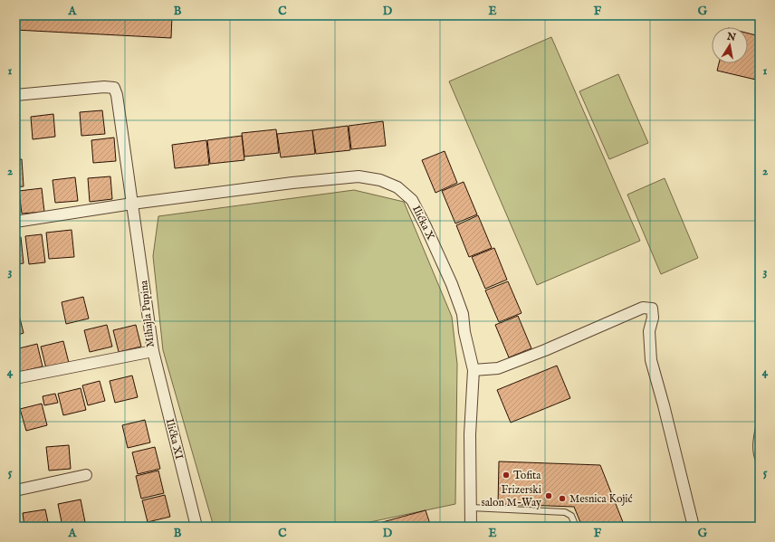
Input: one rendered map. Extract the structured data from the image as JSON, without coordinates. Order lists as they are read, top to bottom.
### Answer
{
  "streets": {
    "street": ["Ilićka X", "Mihajla Pupina", "Ilićka XI"]
  },
  "crossings": [
    ["Ilićka X", "Mihajla Pupina"],
    ["Mihajla Pupina", "Ilićka XI"]
  ],
  "places": ["Tofita", "Frizerski salon M-Way", "Mesnica Kojić"],
  "north": "top",
  "grid": {
    "columns": [
      "A",
      "B",
      "C",
      "D",
      "E",
      "F",
      "G"
    ],
    "rows": [
      "1",
      "2",
      "3",
      "4",
      "5"
    ]
  }
}
